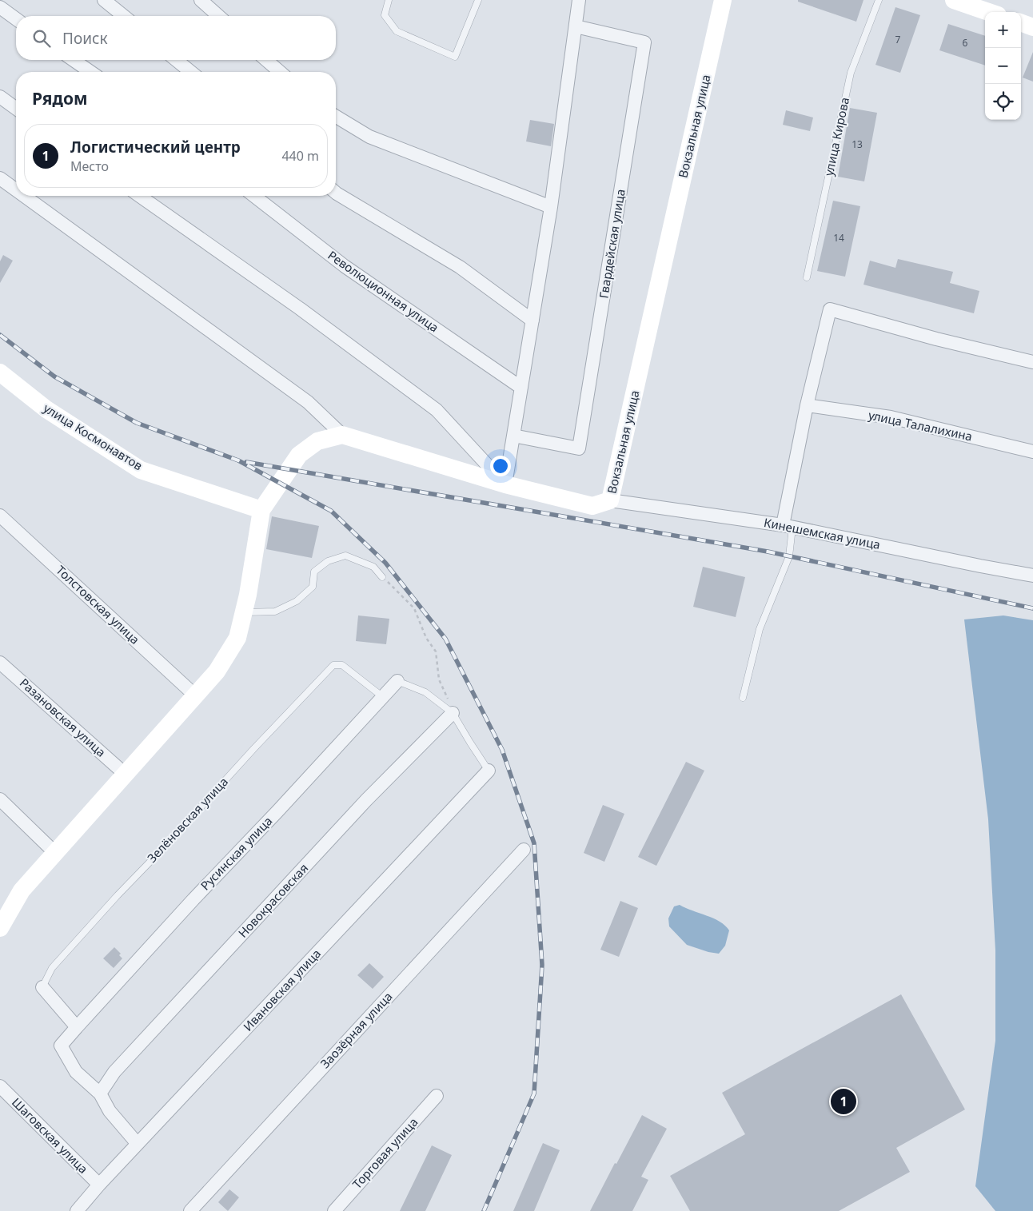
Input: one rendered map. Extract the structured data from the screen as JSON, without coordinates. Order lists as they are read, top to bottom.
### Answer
{
  "streets": {
    "main road": ["Вокзальная улица", "улица Космонавтов"],
    "street": [
      "Гвардейская улица",
      "Революционная улица",
      "улица Талалихина",
      "Кинешемская улица",
      "Толстовская улица",
      "Разановская улица",
      "Русинская улица",
      "Новокрасовская",
      "Ивановская улица",
      "Заозёрная улица",
      "Шаговская улица",
      "Торговая улица"
    ],
    "lane": ["улица Кирова", "Зелёновская улица"]
  },
  "crossings": [
    ["Вокзальная улица", "Кинешемская улица"],
    ["Зелёновская улица", "Русинская улица"],
    ["Русинская улица", "Новокрасовская"],
    ["Ивановская улица", "Шаговская улица"]
  ],
  "house_numbers": [
    "7",
    "6",
    "13",
    "14"
  ],
  "page": {
    "map_buttons": ["+", "−"],
    "search": "Поиск",
    "heading": "Рядом",
    "list": [
      {
        "mark": "1",
        "name": "Логистический центр",
        "note": "Место",
        "value": "440 m"
      }
    ],
    "pins": "1"
  }
}
